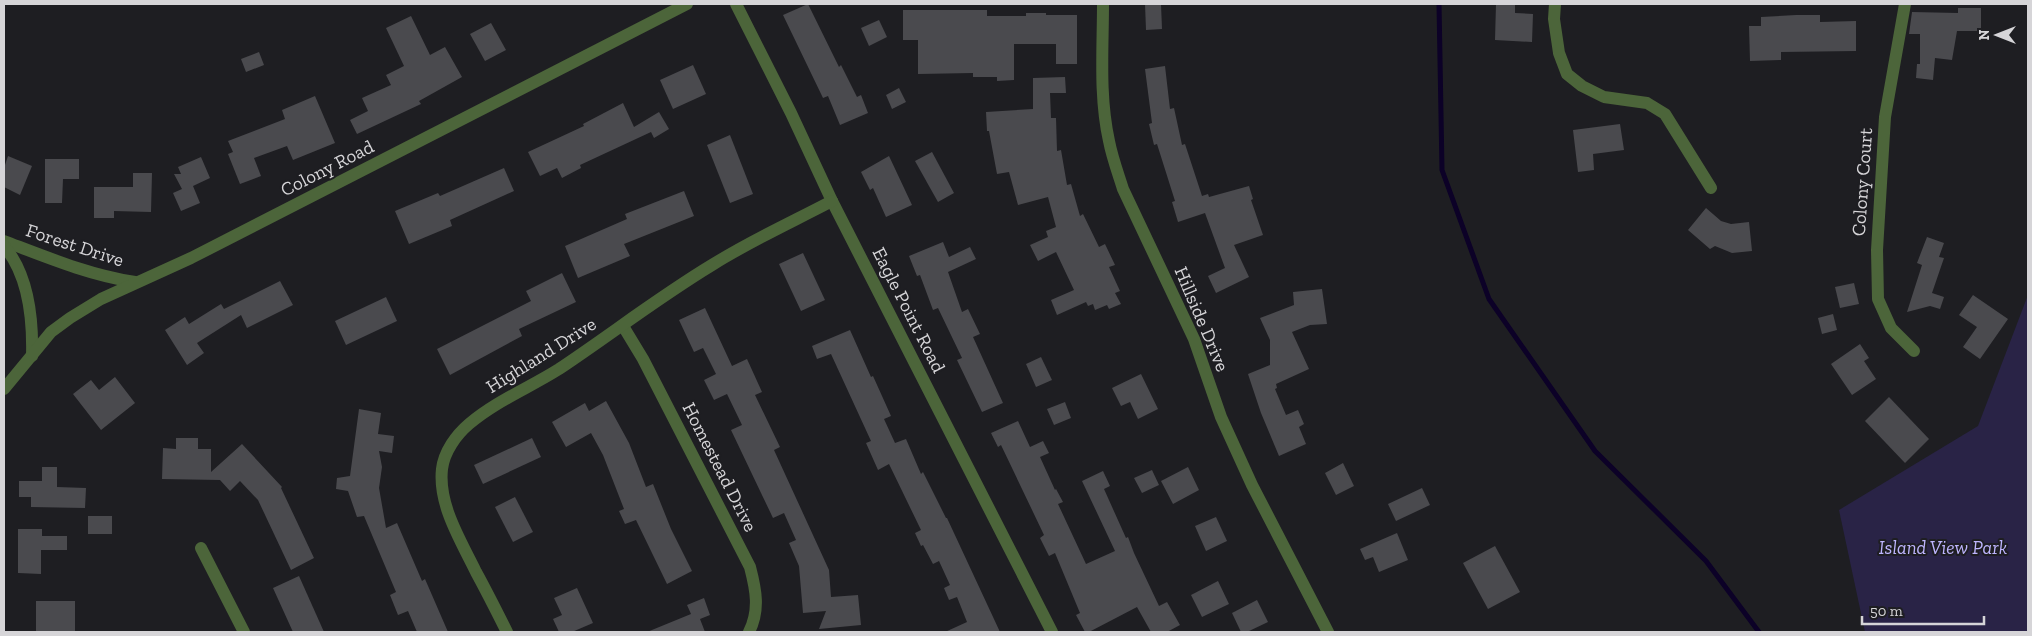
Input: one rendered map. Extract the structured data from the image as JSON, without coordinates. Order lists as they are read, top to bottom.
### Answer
{
  "streets": {
    "street": [
      "Colony Road",
      "Colony Court",
      "Forest Drive",
      "Eagle Point Road",
      "Hillside Drive",
      "Highland Drive",
      "Homestead Drive"
    ]
  },
  "crossings": [
    ["Colony Road", "Forest Drive"],
    ["Eagle Point Road", "Highland Drive"],
    ["Highland Drive", "Homestead Drive"]
  ],
  "parks": ["Island View Park"],
  "scale_bar": "50 m",
  "north": "left"
}
